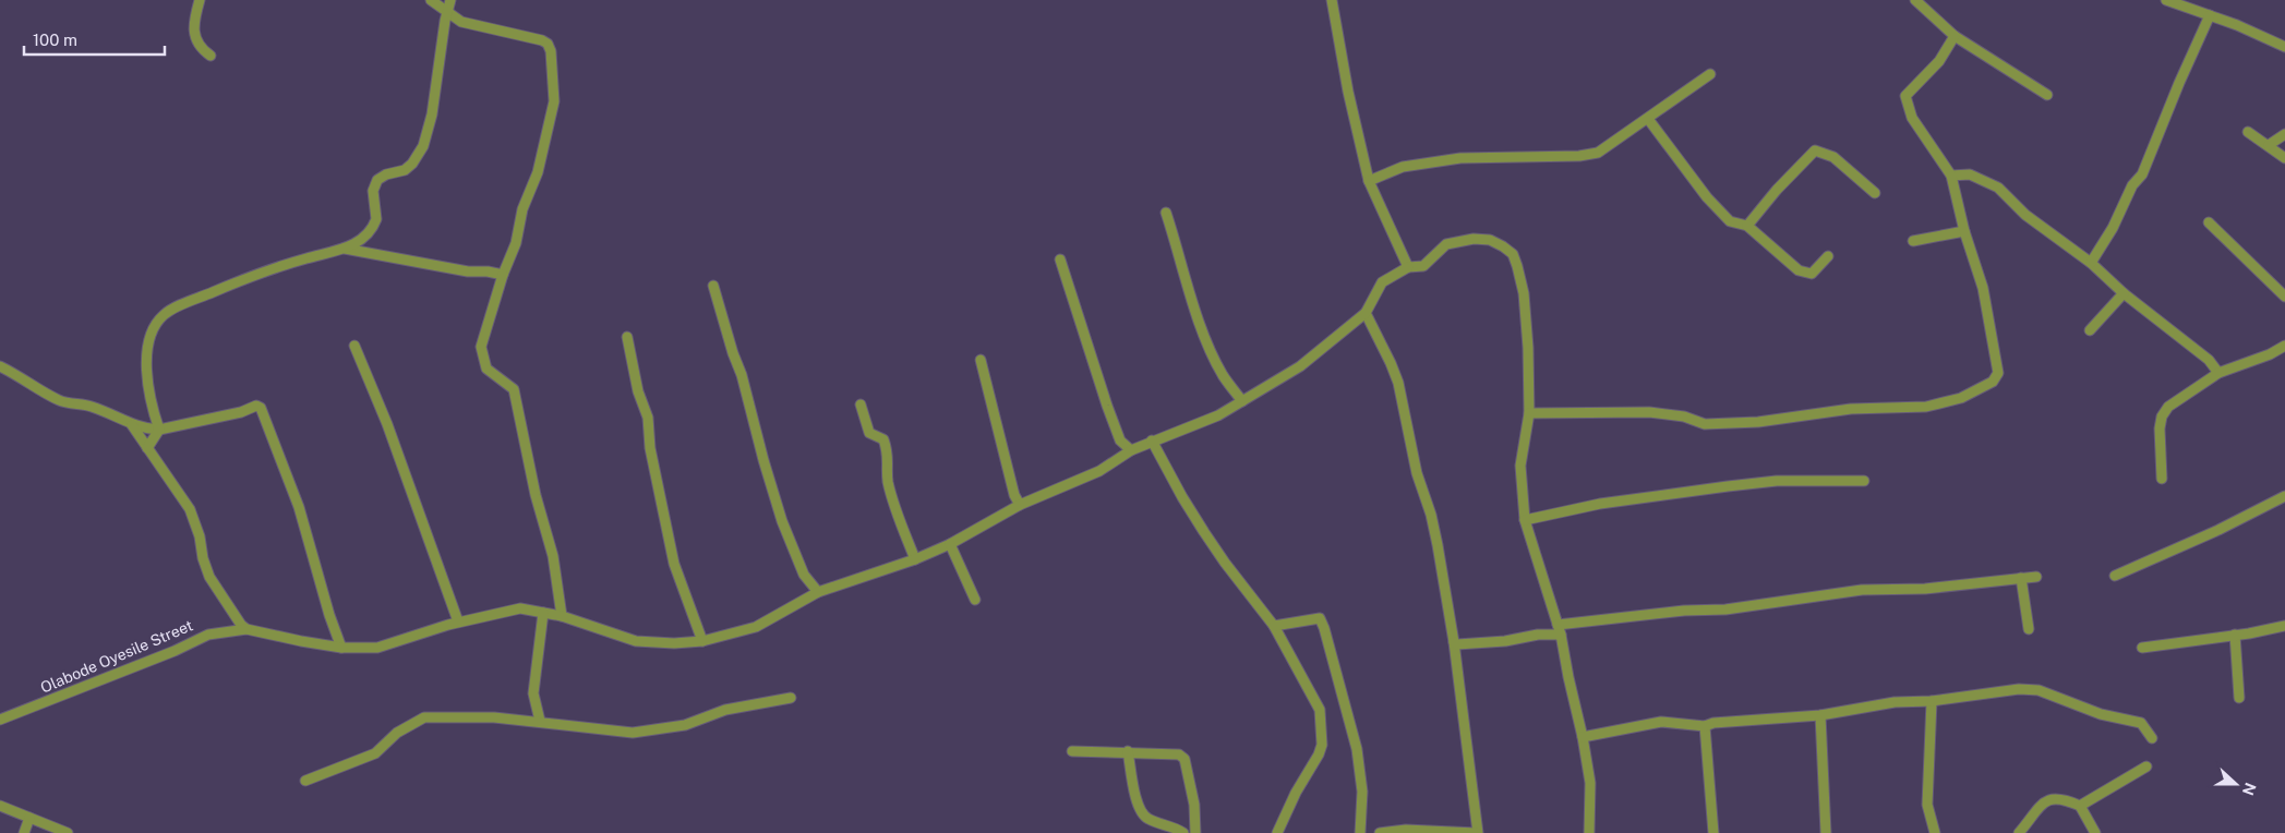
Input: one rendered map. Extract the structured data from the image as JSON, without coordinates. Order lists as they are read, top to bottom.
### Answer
{
  "streets": {
    "street": ["Olabode Oyesile Street"]
  },
  "scale_bar": "100 m",
  "north": "right"
}
